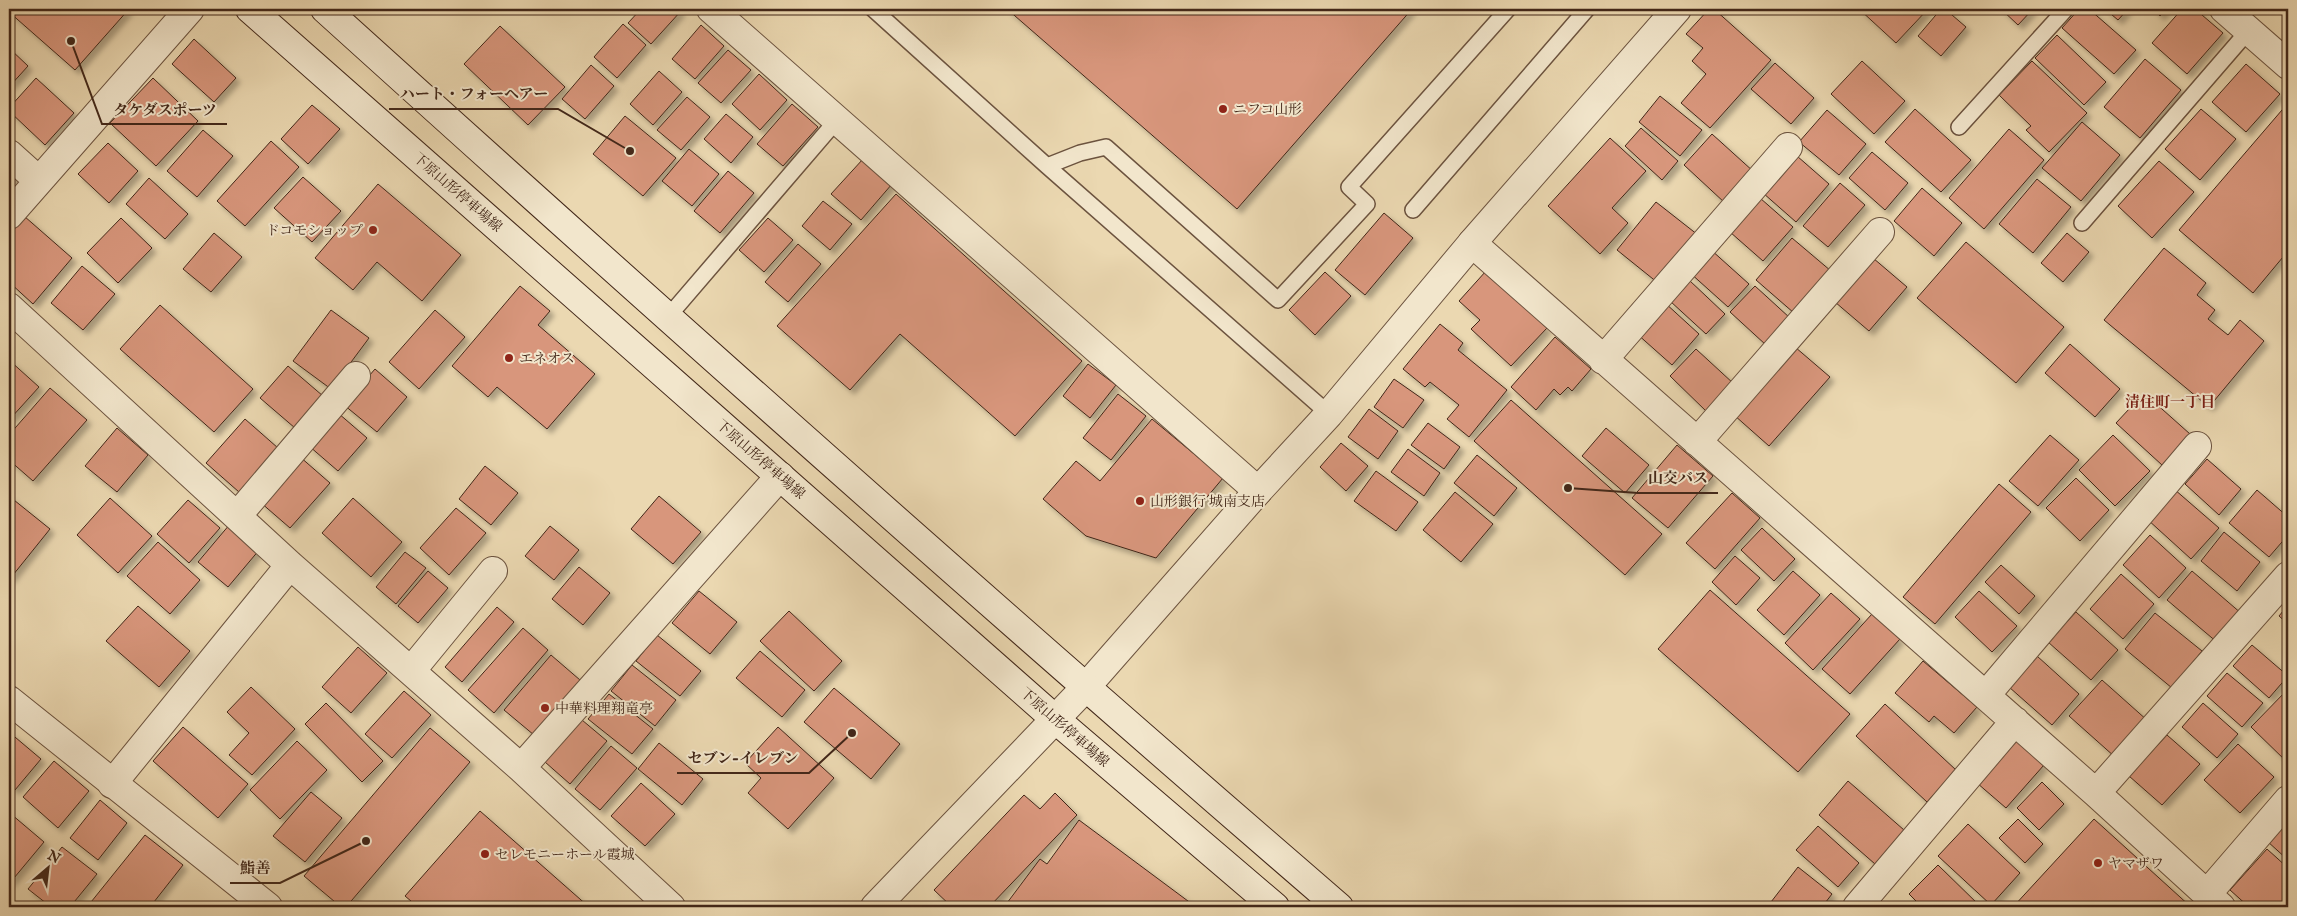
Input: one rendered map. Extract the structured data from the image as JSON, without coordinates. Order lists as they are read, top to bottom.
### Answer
{
  "streets": {
    "street": ["下原山形停車場線"]
  },
  "districts": ["清住町一丁目"],
  "places": [
    "タケダスポーツ",
    "ニフコ山形",
    "ハート・フォーヘアー",
    "ドコモショップ",
    "エネオス",
    "山交バス",
    "山形銀行 城南支店",
    "中華料理翔竜亭",
    "セブン-イレブン",
    "鮨善",
    "セレモニーホール霞城",
    "ヤマザワ"
  ],
  "north": "top right"
}
